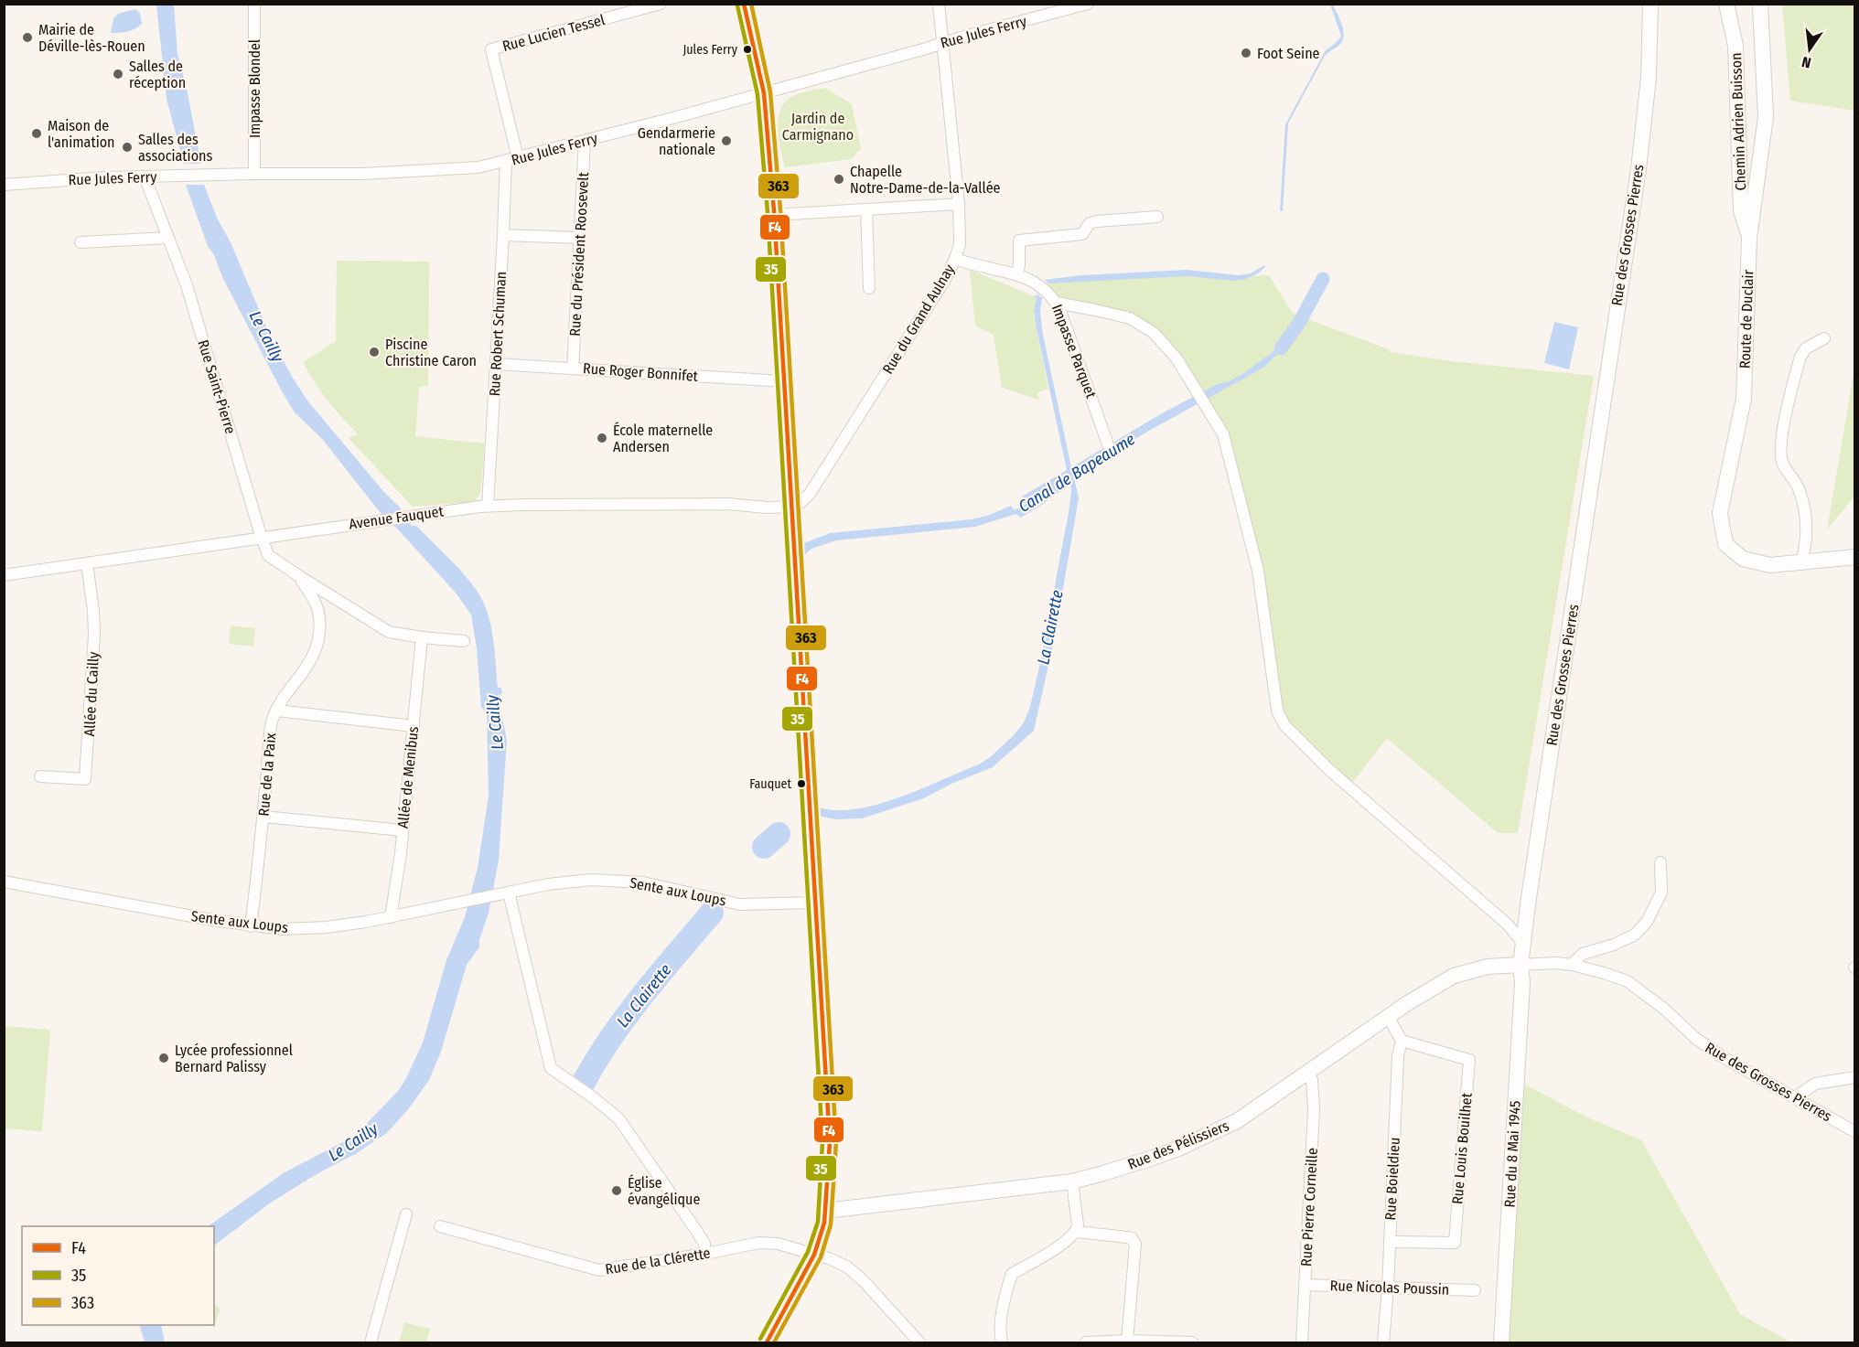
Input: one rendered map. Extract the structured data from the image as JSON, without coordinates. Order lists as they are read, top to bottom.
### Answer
{
  "streets": {
    "street": [
      "Rue Jules Ferry",
      "Rue Lucien Tessel",
      "Impasse Blondel",
      "Chemin Adrien Buisson",
      "Rue des Grosses Pierres",
      "Rue du Président Roosevelt",
      "Rue du Grand Aulnay",
      "Route de Duclair",
      "Rue Robert Schuman",
      "Impasse Parquet",
      "Rue Roger Bonnifet",
      "Rue Saint-Pierre",
      "Avenue Fauquet",
      "Allée du Cailly",
      "Rue de la Paix",
      "Allée de Menibus",
      "Sente aux Loups",
      "Rue des Pélissiers",
      "Rue Louis Bouilhet",
      "Rue du 8 Mai 1945",
      "Rue Boieldieu",
      "Rue Pierre Corneille",
      "Rue de la Clérette",
      "Rue Nicolas Poussin"
    ]
  },
  "crossings": [
    ["Rue Jules Ferry", "Rue Lucien Tessel"],
    ["Rue Jules Ferry", "Impasse Blondel"],
    ["Rue Jules Ferry", "Rue du Président Roosevelt"],
    ["Rue Jules Ferry", "Rue du Grand Aulnay"],
    ["Rue Jules Ferry", "Rue Robert Schuman"],
    ["Rue Jules Ferry", "Rue Saint-Pierre"],
    ["Chemin Adrien Buisson", "Route de Duclair"],
    ["Rue des Grosses Pierres", "Rue des Pélissiers"],
    ["Rue des Grosses Pierres", "Rue du 8 Mai 1945"],
    ["Rue du Président Roosevelt", "Rue Roger Bonnifet"],
    ["Rue du Grand Aulnay", "Impasse Parquet"],
    ["Rue du Grand Aulnay", "Avenue Fauquet"],
    ["Rue Robert Schuman", "Rue Roger Bonnifet"],
    ["Rue Robert Schuman", "Avenue Fauquet"],
    ["Rue Saint-Pierre", "Avenue Fauquet"],
    ["Avenue Fauquet", "Allée du Cailly"],
    ["Rue de la Paix", "Sente aux Loups"],
    ["Allée de Menibus", "Sente aux Loups"],
    ["Rue des Pélissiers", "Rue du 8 Mai 1945"],
    ["Rue des Pélissiers", "Rue Pierre Corneille"],
    ["Rue Louis Bouilhet", "Rue Boieldieu"],
    ["Rue Boieldieu", "Rue Nicolas Poussin"],
    ["Rue Pierre Corneille", "Rue Nicolas Poussin"]
  ],
  "water": ["Le Cailly", "Canal de Bapeaume", "La Clairette"],
  "parks": ["Jardin de Carmignano"],
  "places": [
    "Mairie de Déville-lès-Rouen",
    "Jules Ferry",
    "Foot Seine",
    "Salles de réception",
    "Maison de l'animation",
    "Gendarmerie nationale",
    "Salles des associations",
    "Chapelle Notre-Dame-de-la-Vallée",
    "Piscine Christine Caron",
    "École maternelle Andersen",
    "Fauquet",
    "Lycée professionnel Bernard Palissy",
    "Église évangélique"
  ],
  "lines": ["transit line F4", "transit line 363", "transit line 35"],
  "legend": ["F4", "35", "363"],
  "north": "bottom"
}
